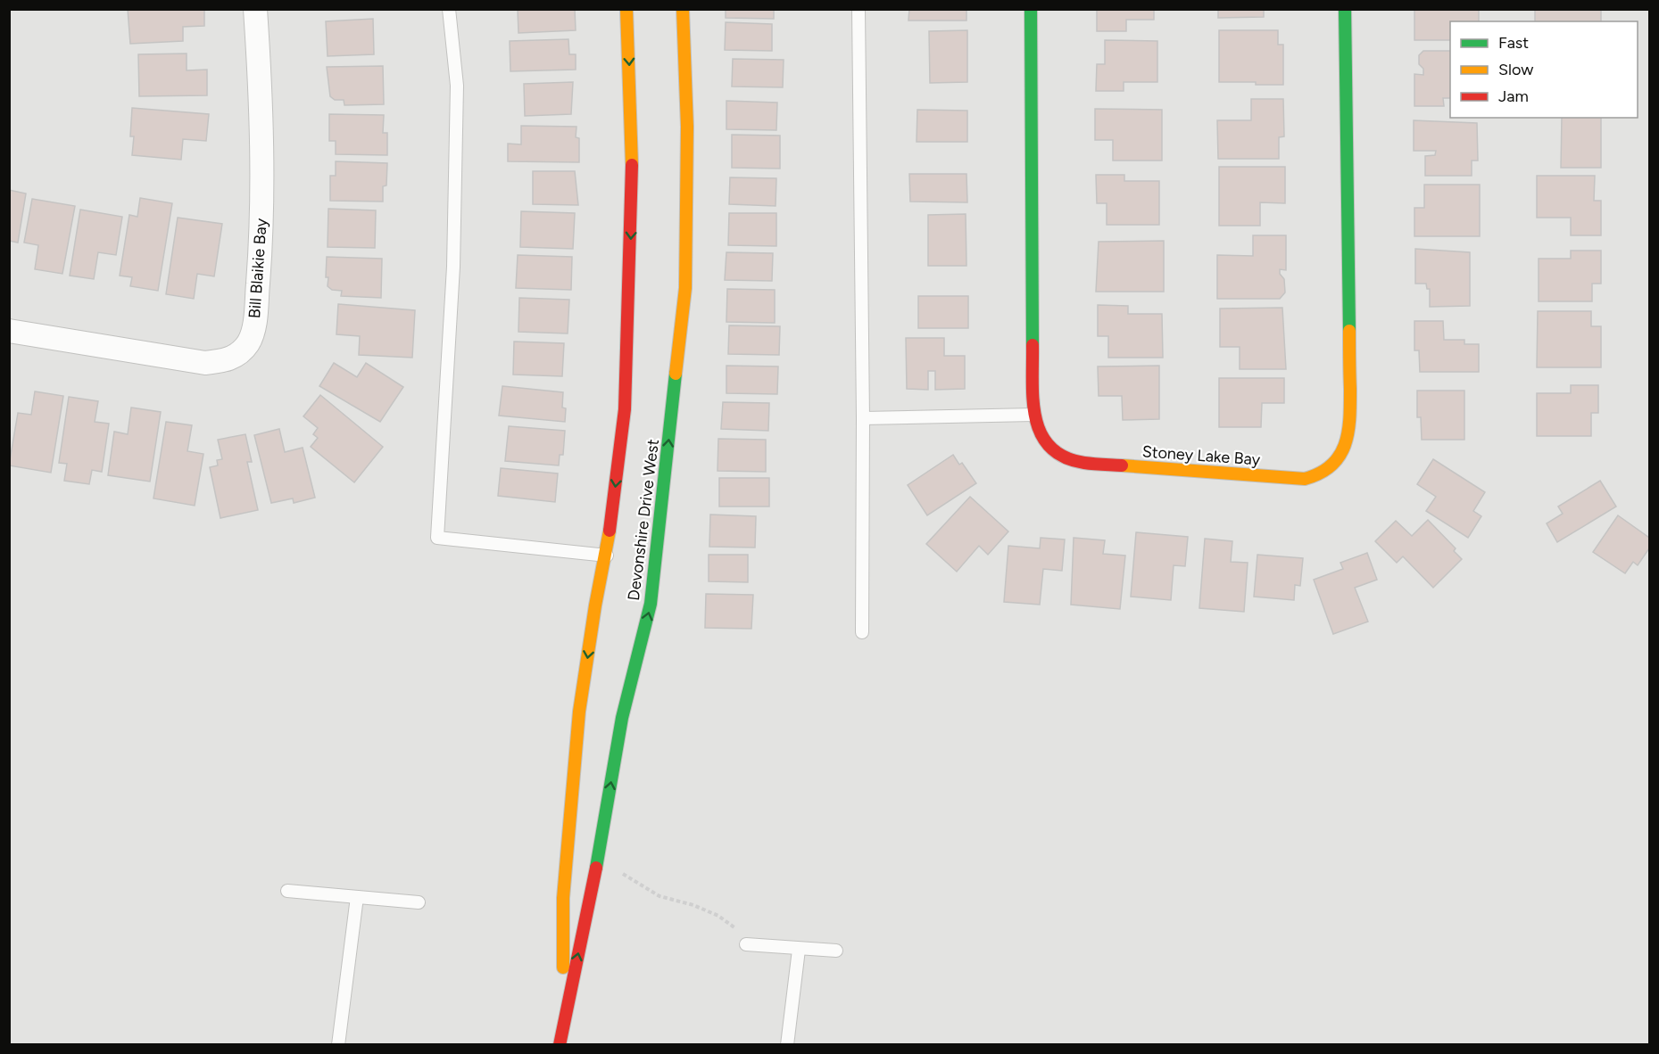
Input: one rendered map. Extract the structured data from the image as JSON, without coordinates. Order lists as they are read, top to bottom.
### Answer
{
  "streets": {
    "street": ["Bill Blaikie Bay", "Stoney Lake Bay", "Devonshire Drive West"]
  },
  "legend": ["Fast", "Slow", "Jam"]
}
